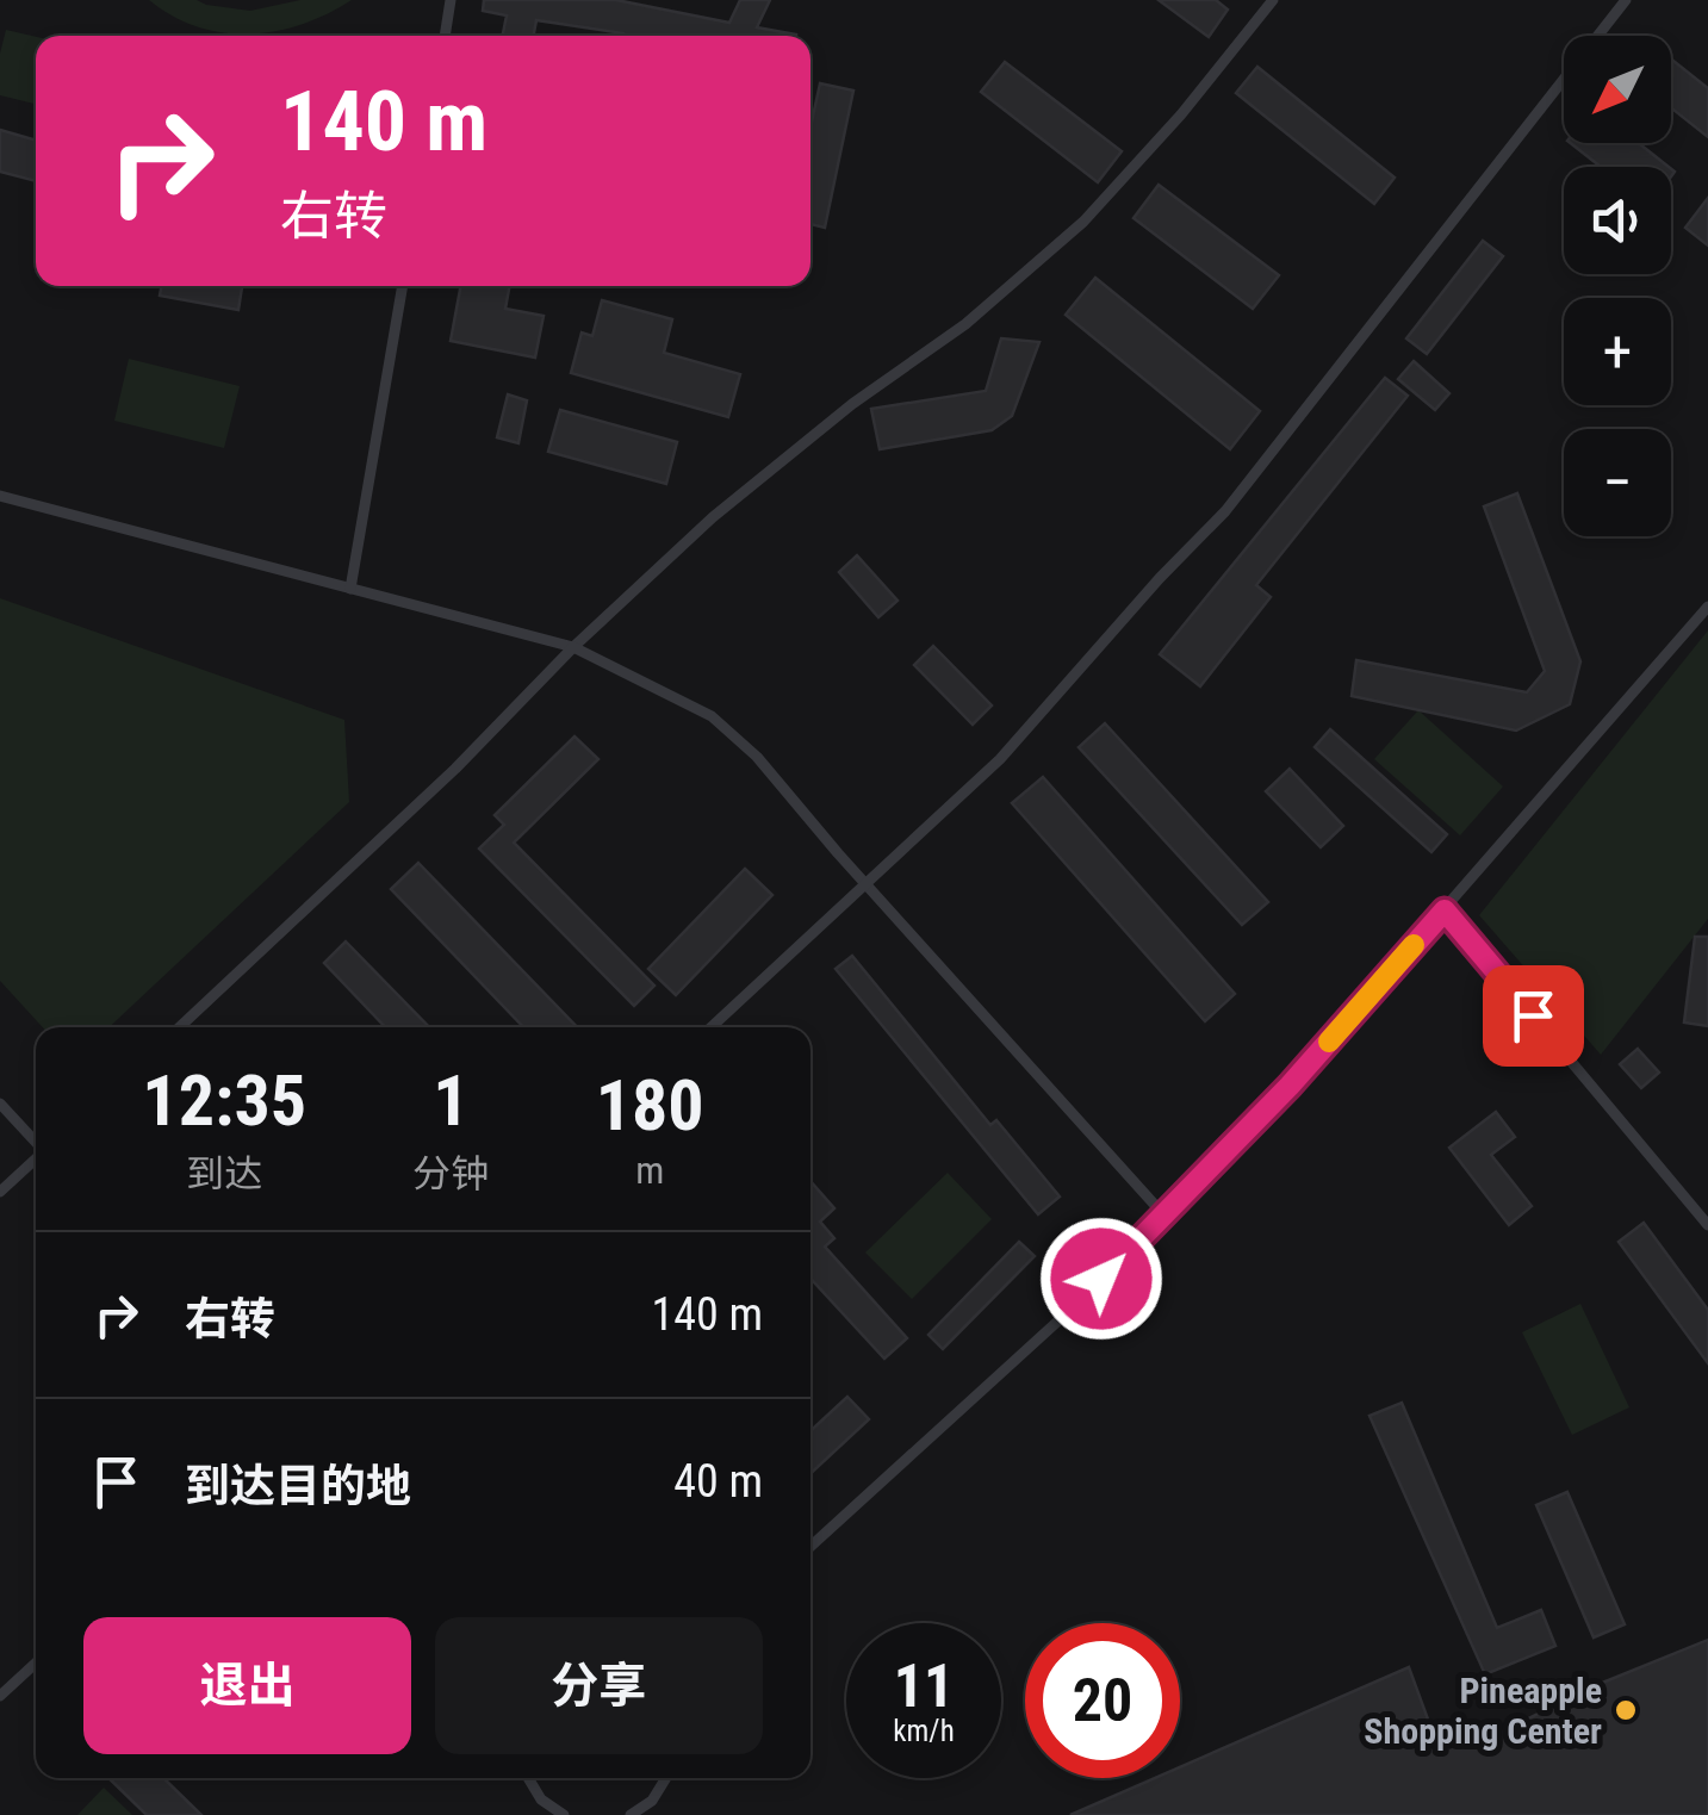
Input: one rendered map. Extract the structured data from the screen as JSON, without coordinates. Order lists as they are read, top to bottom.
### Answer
{
  "places": ["Pineapple Shopping Center"],
  "north": "bottom left",
  "page": {
    "map_buttons": ["+", "−"],
    "turn": ["140 m", "右转"],
    "eta": [
      "12:35",
      "到达",
      "1",
      "分钟",
      "180",
      "m"
    ],
    "list": [
      {
        "name": "右转",
        "value": "140 m"
      },
      {
        "name": "到达目的地",
        "value": "40 m"
      }
    ],
    "buttons": ["退出", "分享"],
    "speed": "11 km/h",
    "limit": "20"
  }
}
